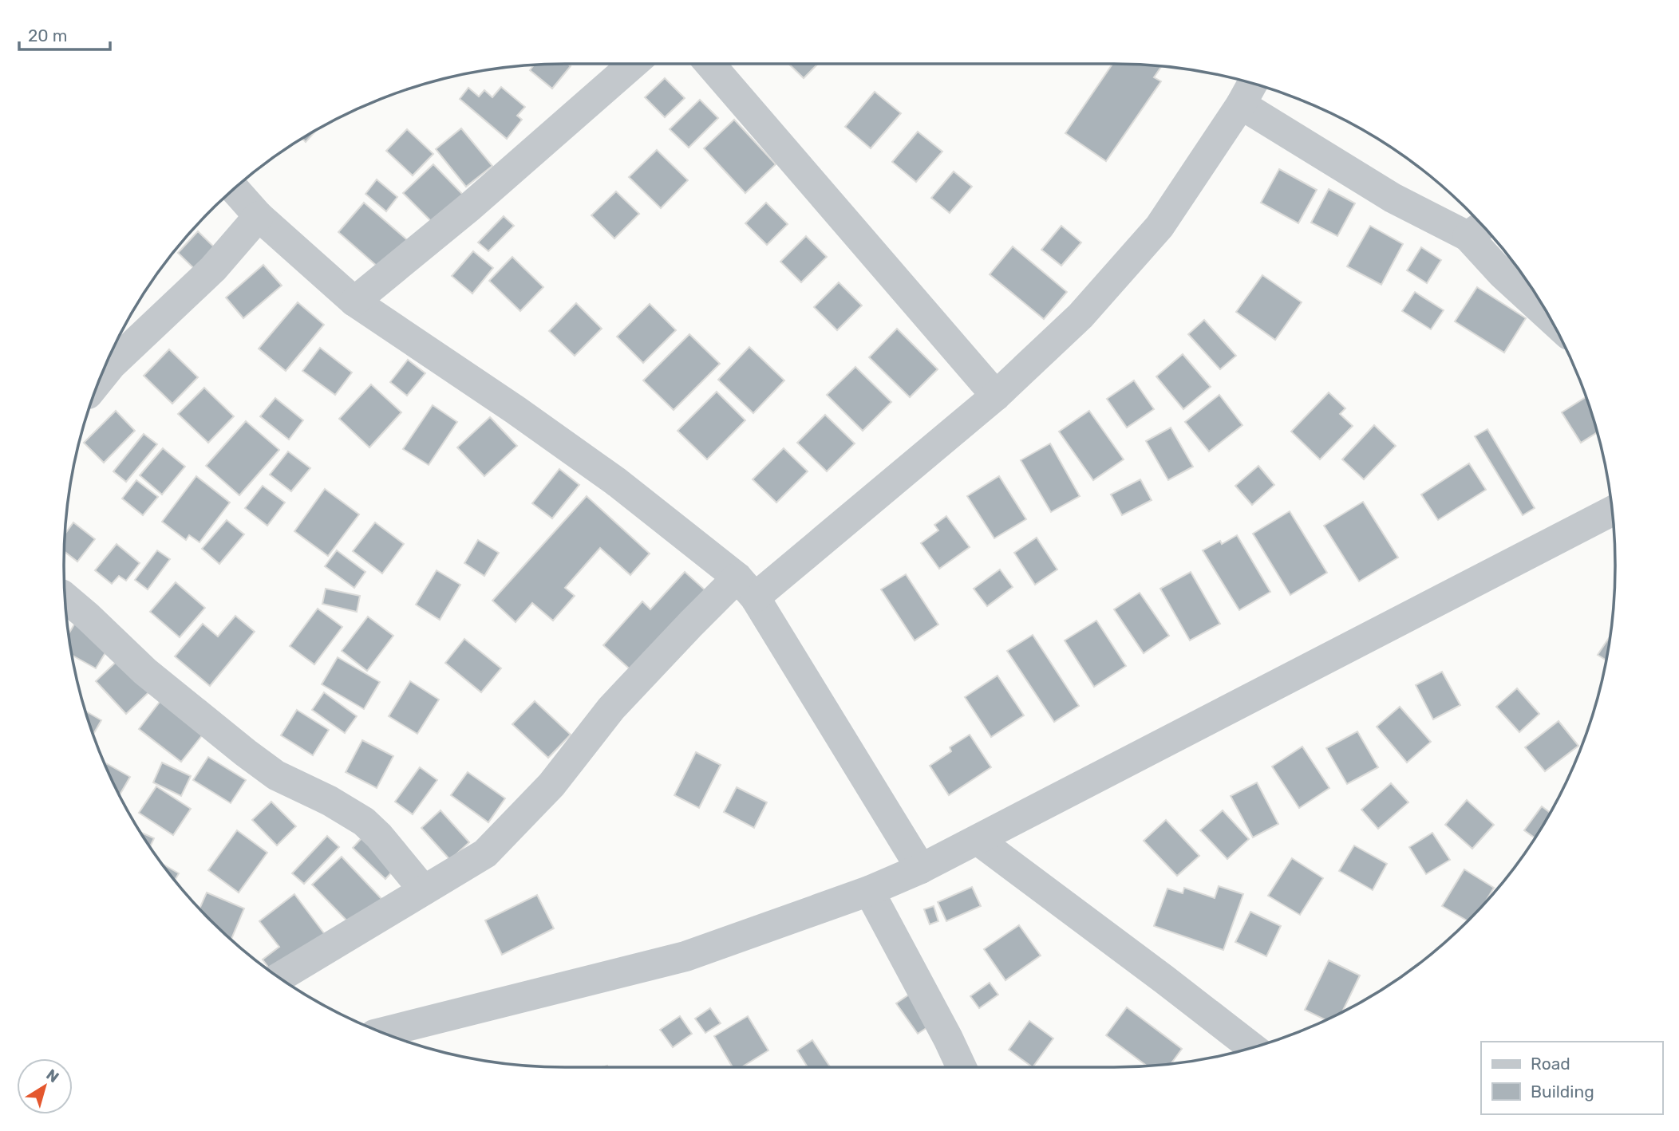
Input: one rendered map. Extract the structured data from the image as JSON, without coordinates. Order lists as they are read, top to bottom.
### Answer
{
  "legend": ["Road", "Building"],
  "scale_bar": "20 m",
  "north": "top right"
}
